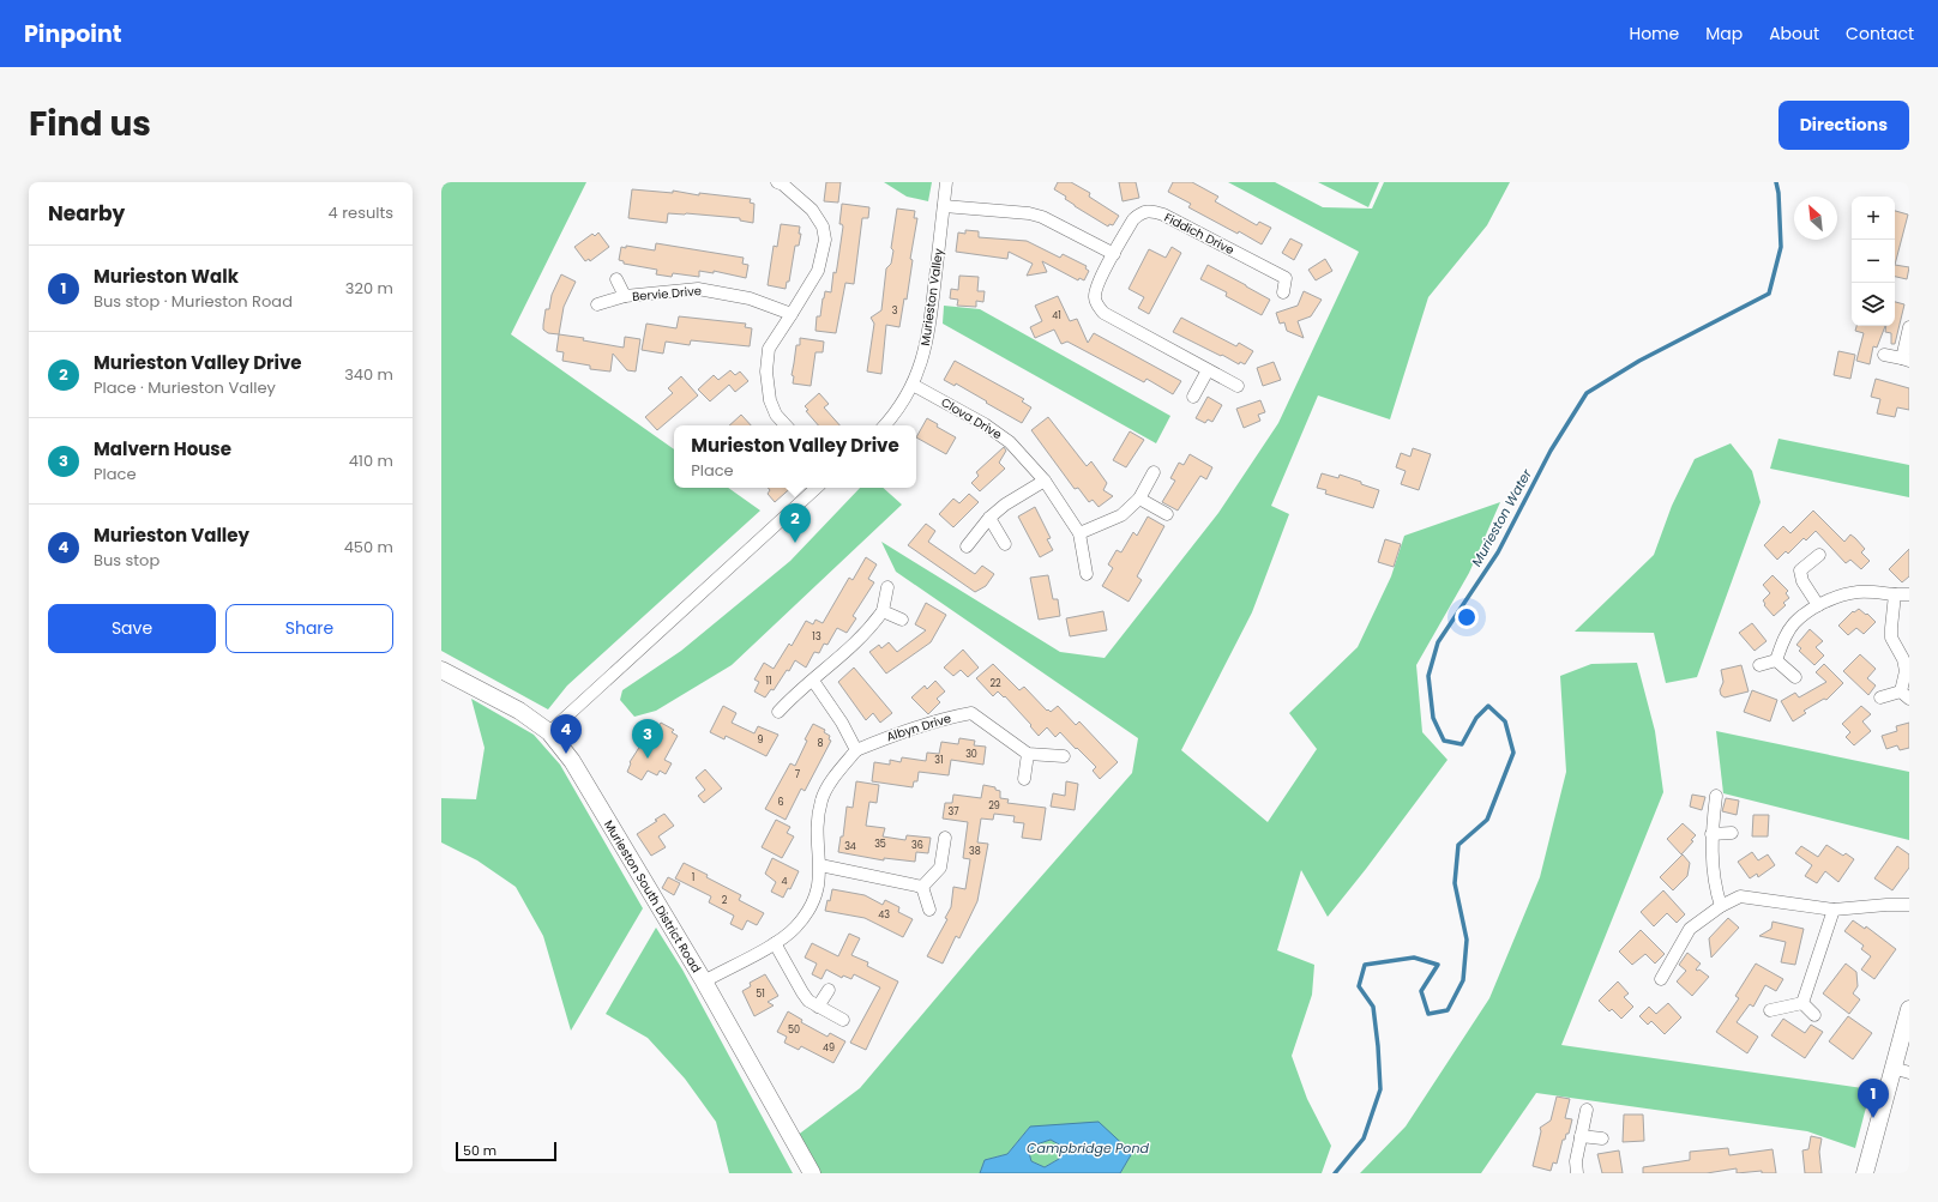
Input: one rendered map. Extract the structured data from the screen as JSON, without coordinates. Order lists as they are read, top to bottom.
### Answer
{
  "streets": {
    "street": [
      "Fiddich Drive",
      "Bervie Drive",
      "Murieston Valley",
      "Clova Drive",
      "Albyn Drive",
      "Murieston South District Road"
    ]
  },
  "crossings": [
    ["Murieston Valley", "Clova Drive"],
    ["Albyn Drive", "Murieston South District Road"]
  ],
  "water": ["Murieston Water", "Campbridge Pond"],
  "house_numbers": [
    "3",
    "41",
    "13",
    "11",
    "22",
    "9",
    "8",
    "30",
    "31",
    "7",
    "6",
    "29",
    "37",
    "35",
    "36",
    "34",
    "38",
    "1",
    "4",
    "2",
    "43",
    "51",
    "50",
    "49"
  ],
  "scale_bar": "50 m",
  "north": "top left",
  "page": {
    "header": "Pinpoint",
    "nav": [
      "Home",
      "Map",
      "About",
      "Contact"
    ],
    "title": "Find us",
    "buttons": [
      "Directions",
      ["Save", "Share"]
    ],
    "heading": ["Nearby", "4 results"],
    "map_buttons": ["+", "−"],
    "list": [
      {
        "mark": "1",
        "name": "Murieston Walk",
        "note": "Bus stop · Murieston Road",
        "value": "320 m"
      },
      {
        "mark": "2",
        "name": "Murieston Valley Drive",
        "note": "Place · Murieston Valley",
        "value": "340 m"
      },
      {
        "mark": "3",
        "name": "Malvern House",
        "note": "Place",
        "value": "410 m"
      },
      {
        "mark": "4",
        "name": "Murieston Valley",
        "note": "Bus stop",
        "value": "450 m"
      }
    ],
    "popup": ["Murieston Valley Drive", "Place"],
    "pins": [
      "2",
      "4",
      "3",
      "1"
    ],
    "scale": "50 m"
  }
}
